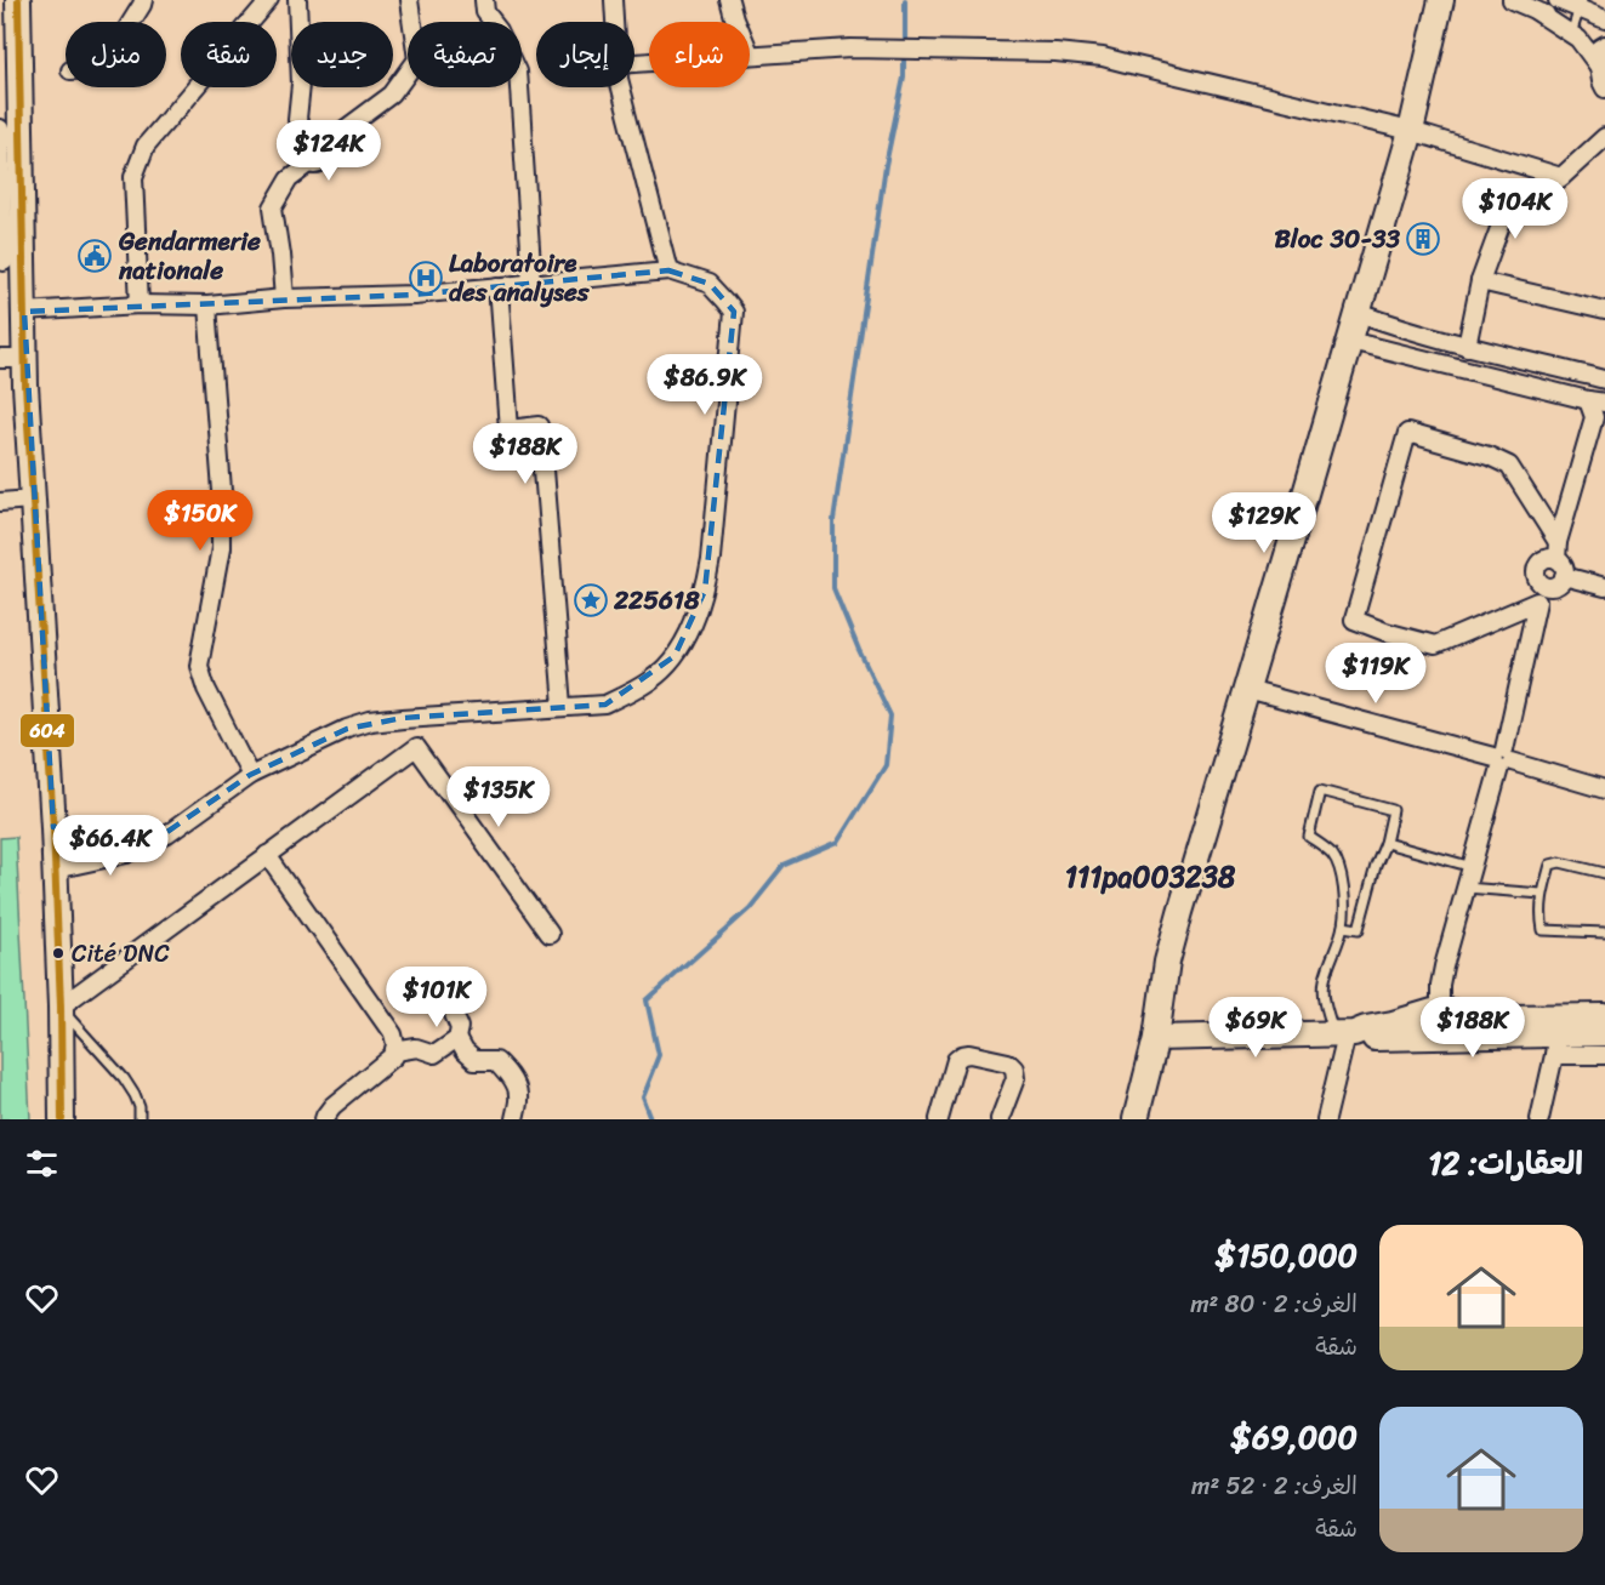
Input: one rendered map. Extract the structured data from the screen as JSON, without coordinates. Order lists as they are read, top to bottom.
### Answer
{
  "districts": ["111pa003238"],
  "places": {
    "building": ["Bloc 30-33"],
    "public building": ["Gendarmerie nationale"],
    "hospital": ["Laboratoire des analyses"],
    "place": ["225618"],
    "other": ["Cité DNC"]
  },
  "lines": ["transit line 604"],
  "page": {
    "chip": [
      "شراء",
      "إيجار",
      "تصفية",
      "جديد",
      "شقة",
      "منزل"
    ],
    "price": [
      "$124K",
      "$104K",
      "$86.9K",
      "$188K",
      "$150K",
      "$129K",
      "$119K",
      "$135K",
      "$66.4K",
      "$101K",
      "$69K",
      "$188K"
    ],
    "heading": "العقارات: 12",
    "list": [
      {
        "name": "$150,000",
        "note": "الغرف: 2 · 80 m² · شقة"
      },
      {
        "name": "$69,000",
        "note": "الغرف: 2 · 52 m² · شقة"
      }
    ]
  }
}
